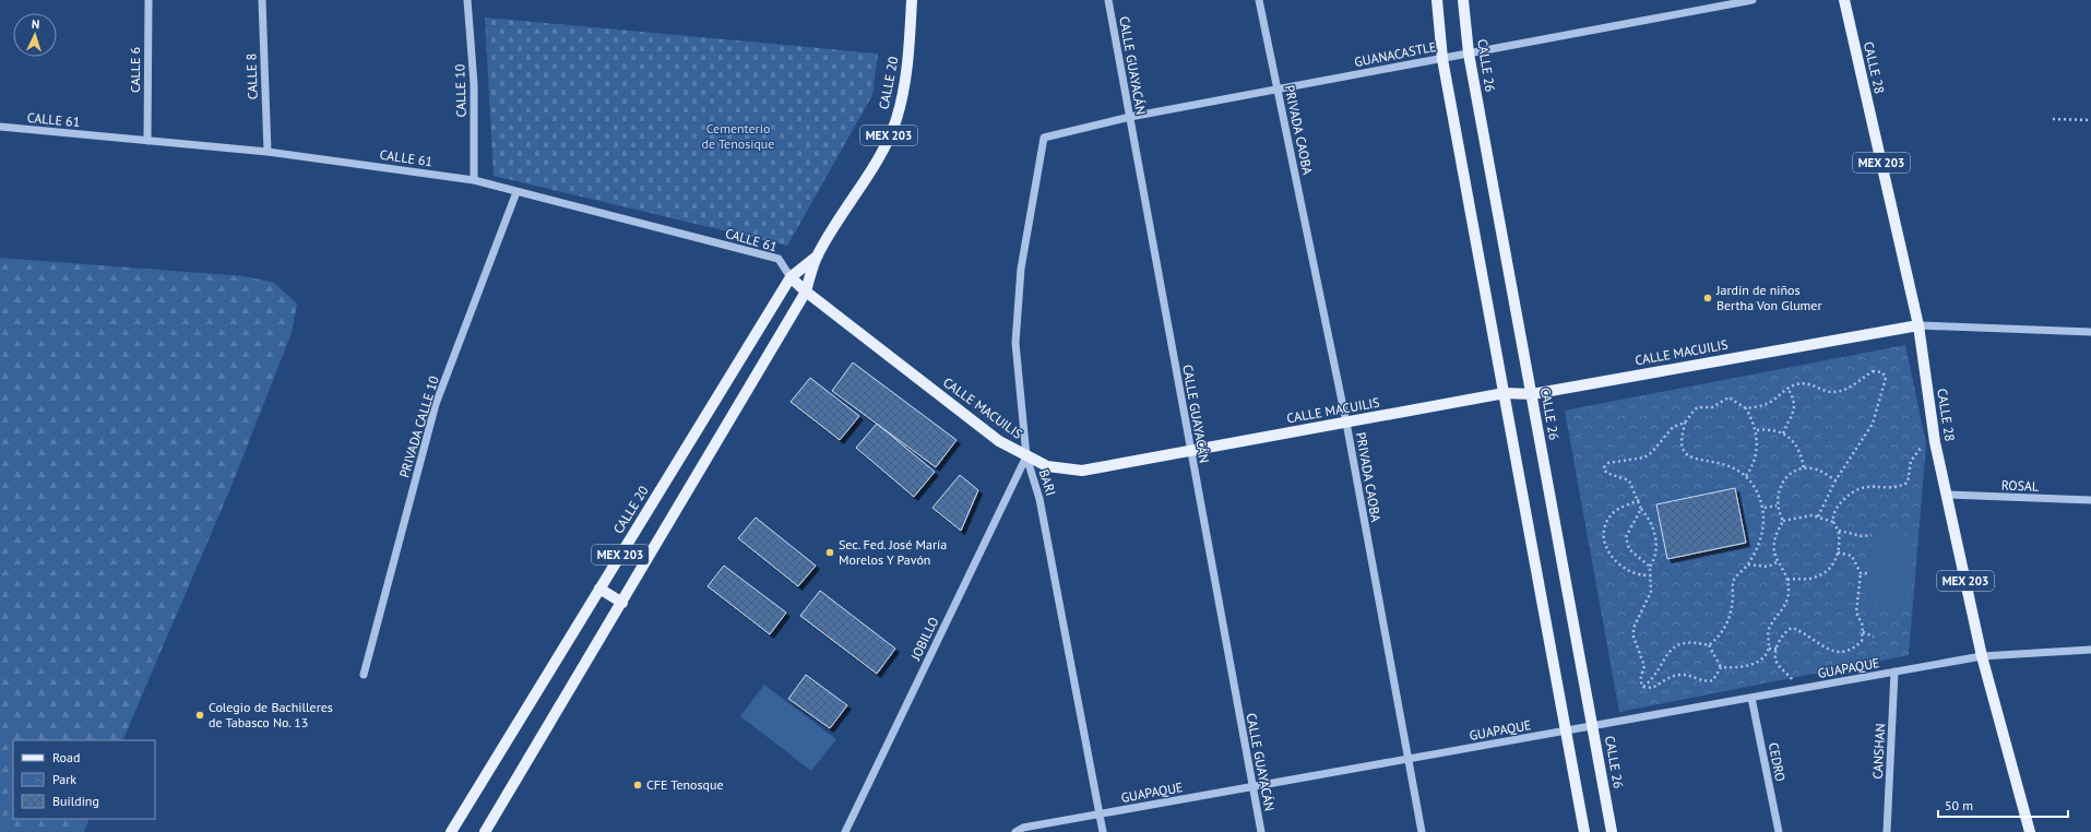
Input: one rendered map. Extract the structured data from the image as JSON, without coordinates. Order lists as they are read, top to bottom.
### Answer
{
  "streets": {
    "main road": [
      "CALLE 26",
      "CALLE 28",
      "CALLE 20",
      "MEX 203",
      "CALLE MACUILIS"
    ],
    "street": [
      "GUANACASTLE",
      "CALLE GUAYACÁN",
      "CALLE 6",
      "CALLE 8",
      "CALLE 10",
      "CALLE 61",
      "PRIVADA CAOBA",
      "PRIVADA CALLE 10",
      "BARI",
      "ROSAL",
      "JOBILLO",
      "GUAPAQUE",
      "CANSHAN",
      "CEDRO"
    ]
  },
  "crossings": [
    ["GUANACASTLE", "CALLE GUAYACÁN"],
    ["GUANACASTLE", "CALLE 26"],
    ["GUANACASTLE", "PRIVADA CAOBA"],
    ["GUANACASTLE", "BARI"],
    ["CALLE GUAYACÁN", "CALLE MACUILIS"],
    ["CALLE GUAYACÁN", "GUAPAQUE"],
    ["CALLE 26", "CALLE MACUILIS"],
    ["CALLE 26", "GUAPAQUE"],
    ["CALLE 28", "CALLE MACUILIS"],
    ["CALLE 28", "ROSAL"],
    ["CALLE 28", "GUAPAQUE"],
    ["CALLE 6", "CALLE 61"],
    ["CALLE 8", "CALLE 61"],
    ["CALLE 20", "CALLE 61"],
    ["CALLE 20", "CALLE MACUILIS"],
    ["CALLE 10", "CALLE 61"],
    ["CALLE 61", "CALLE MACUILIS"],
    ["CALLE 61", "PRIVADA CALLE 10"],
    ["PRIVADA CAOBA", "CALLE MACUILIS"],
    ["PRIVADA CAOBA", "GUAPAQUE"],
    ["CALLE MACUILIS", "BARI"],
    ["CALLE MACUILIS", "JOBILLO"],
    ["BARI", "JOBILLO"],
    ["BARI", "GUAPAQUE"],
    ["GUAPAQUE", "CANSHAN"],
    ["GUAPAQUE", "CEDRO"]
  ],
  "parks": ["Cementerio de Tenosique"],
  "places": [
    "Jardín de niños Bertha Von Glumer",
    "Sec. Fed. José María Morelos Y Pavón",
    "Colegio de Bachilleres de Tabasco No. 13",
    "CFE Tenosque"
  ],
  "legend": ["Road", "Park", "Building"],
  "scale_bar": "50 m",
  "north": "top"
}
